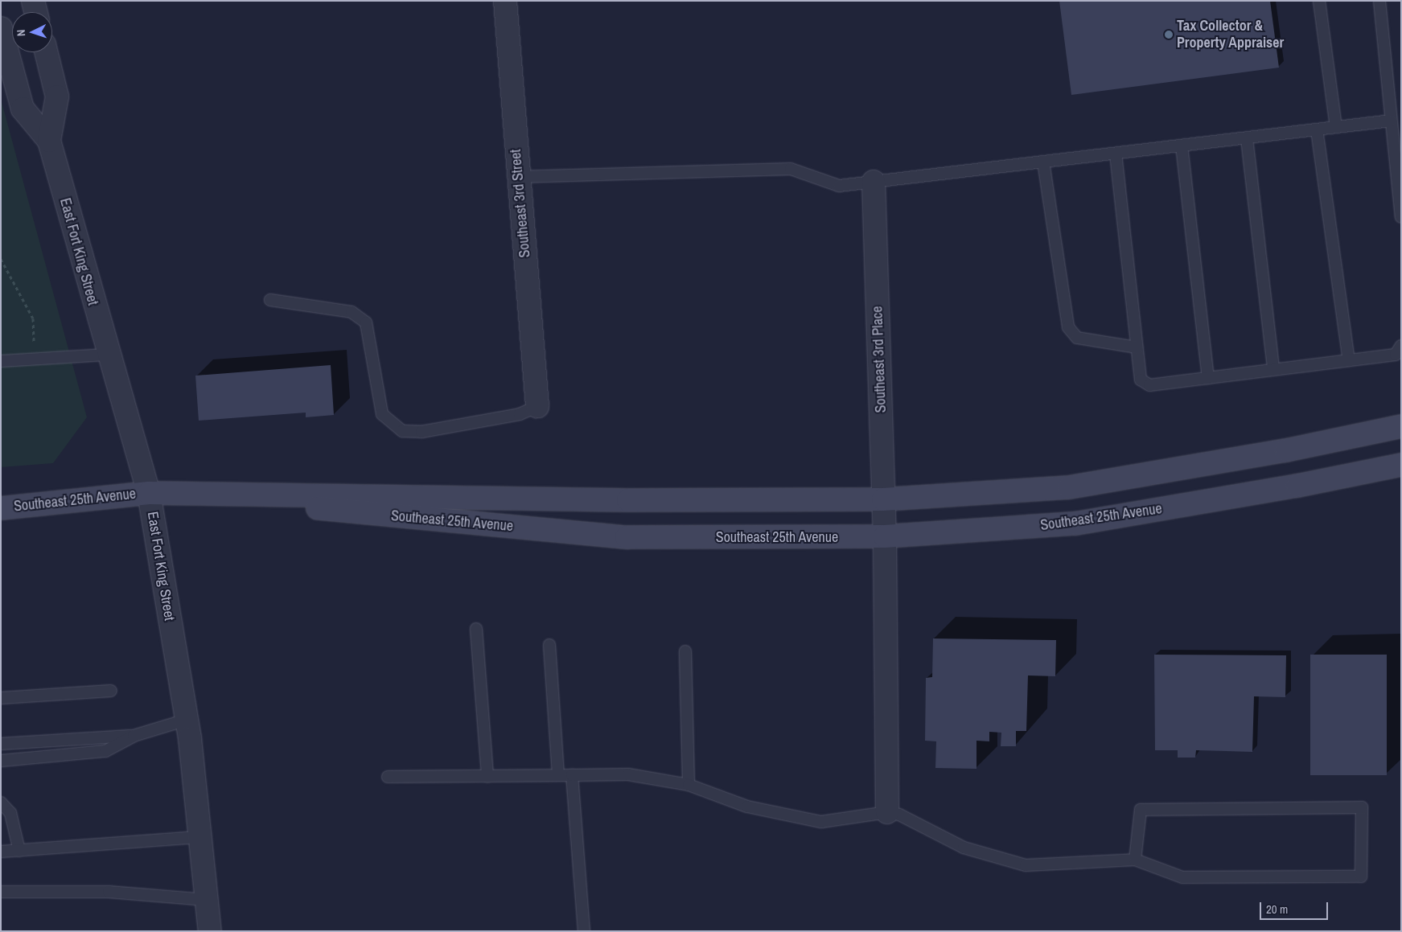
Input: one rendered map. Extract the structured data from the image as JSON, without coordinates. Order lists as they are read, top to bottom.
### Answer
{
  "streets": {
    "main road": ["Southeast 25th Avenue"],
    "street": ["Southeast 3rd Street", "East Fort King Street", "Southeast 3rd Place"]
  },
  "crossings": [
    ["East Fort King Street", "Southeast 25th Avenue"],
    ["Southeast 3rd Place", "Southeast 25th Avenue"]
  ],
  "places": ["Tax Collector & Property Appraiser"],
  "scale_bar": "20 m",
  "north": "left"
}
